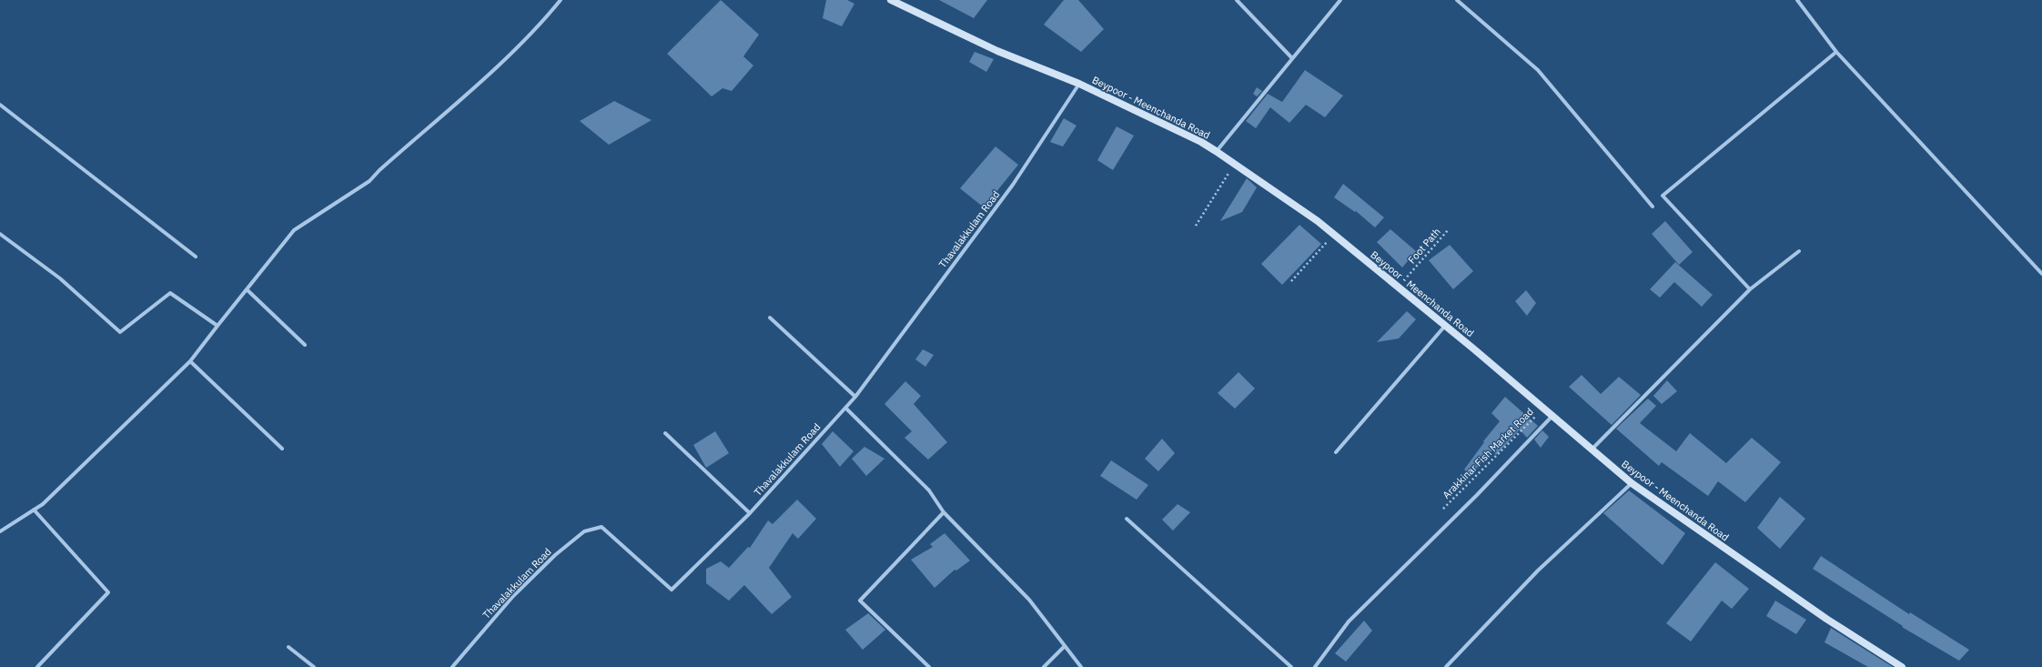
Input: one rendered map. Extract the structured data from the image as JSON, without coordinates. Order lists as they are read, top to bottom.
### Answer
{
  "streets": {
    "main road": ["Beypoor - Meenchanda Road"],
    "street": ["Thavalakkulam Road"],
    "path": ["Foot Path", "Arakkinar Fish Market Road"]
  },
  "crossings": [
    ["Beypoor - Meenchanda Road", "Thavalakkulam Road"],
    ["Beypoor - Meenchanda Road", "Foot Path"],
    ["Beypoor - Meenchanda Road", "Arakkinar Fish Market Road"]
  ]
}
